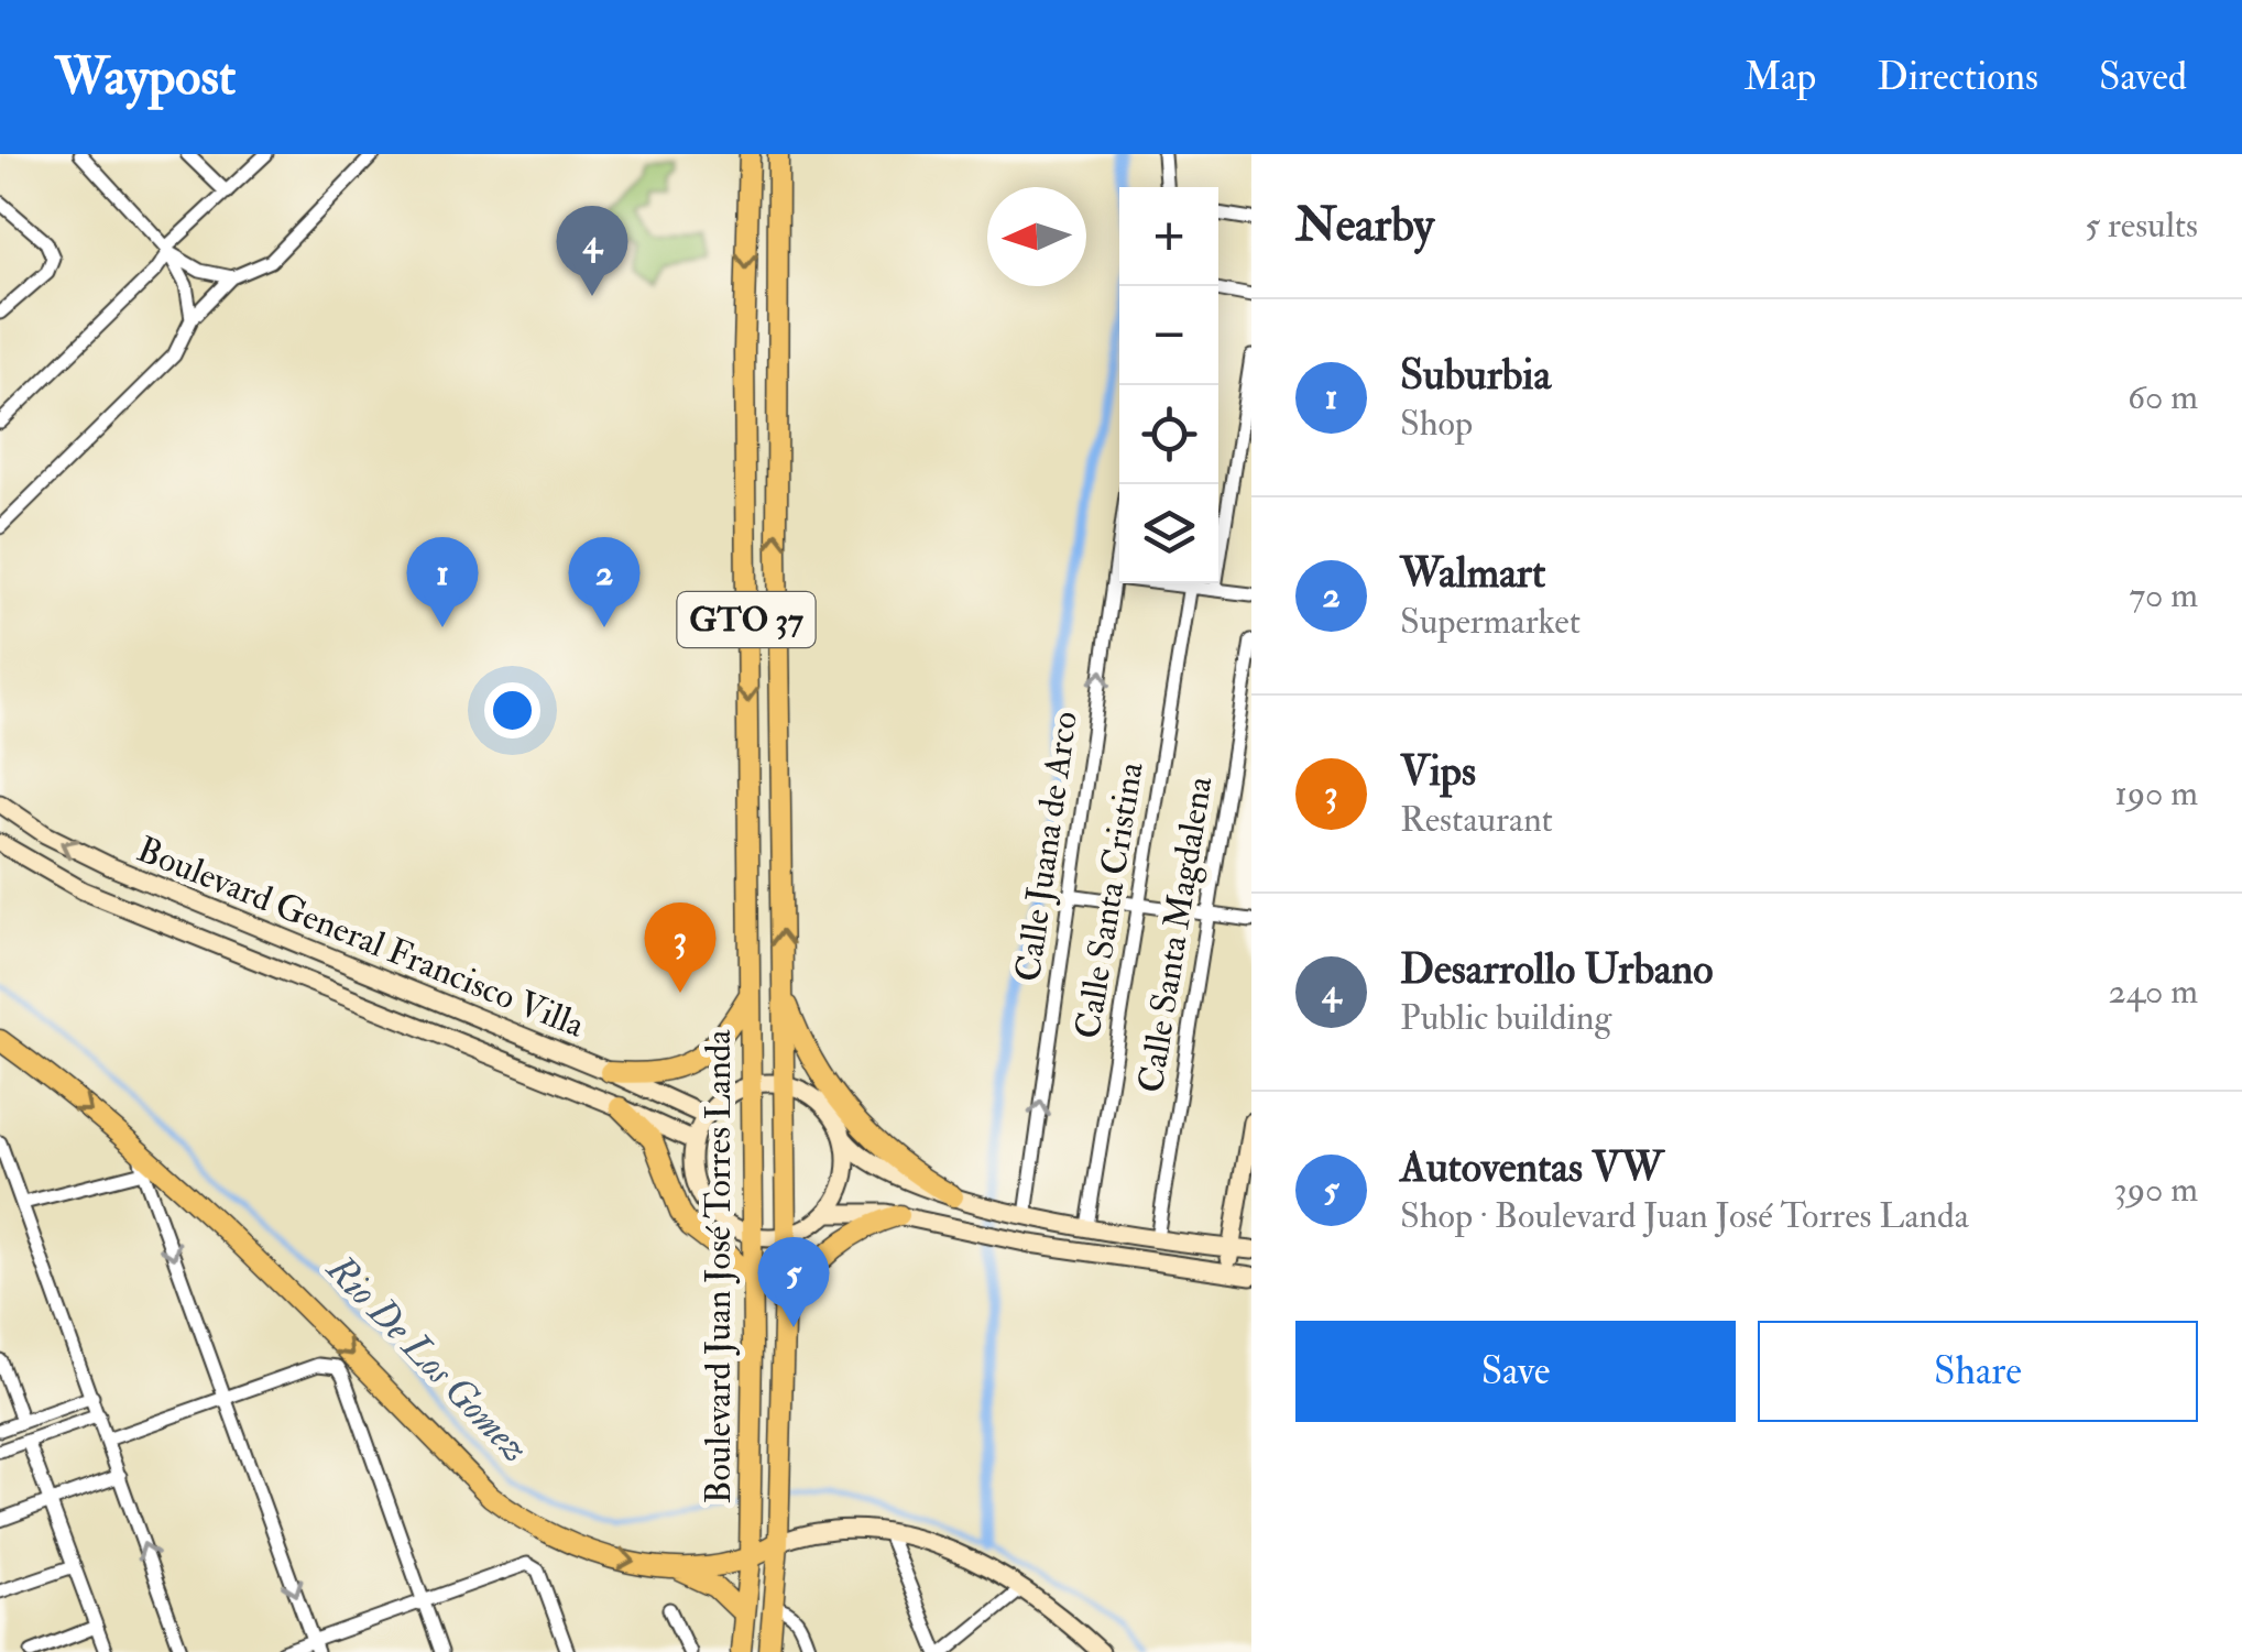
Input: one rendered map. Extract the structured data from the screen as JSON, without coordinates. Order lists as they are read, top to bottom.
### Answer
{
  "streets": {
    "main road": ["GTO 37", "Boulevard General Francisco Villa", "Boulevard Juan José Torres Landa"],
    "street": ["Calle Juana de Arco", "Calle Santa Cristina", "Calle Santa Magdalena"]
  },
  "one_way": ["Calle Juana de Arco"],
  "water": ["Rio De Los Gomez"],
  "north": "left",
  "page": {
    "header": "Waypost",
    "nav": ["Map", "Directions", "Saved"],
    "heading": ["Nearby", "5 results"],
    "map_buttons": ["+", "−"],
    "pins": [
      "4",
      "1",
      "2",
      "3",
      "5"
    ],
    "list": [
      {
        "mark": "1",
        "name": "Suburbia",
        "note": "Shop",
        "value": "60 m"
      },
      {
        "mark": "2",
        "name": "Walmart",
        "note": "Supermarket",
        "value": "70 m"
      },
      {
        "mark": "3",
        "name": "Vips",
        "note": "Restaurant",
        "value": "190 m"
      },
      {
        "mark": "4",
        "name": "Desarrollo Urbano",
        "note": "Public building",
        "value": "240 m"
      },
      {
        "mark": "5",
        "name": "Autoventas VW",
        "note": "Shop · Boulevard Juan José Torres Landa",
        "value": "390 m"
      }
    ],
    "buttons": ["Save", "Share"]
  }
}
